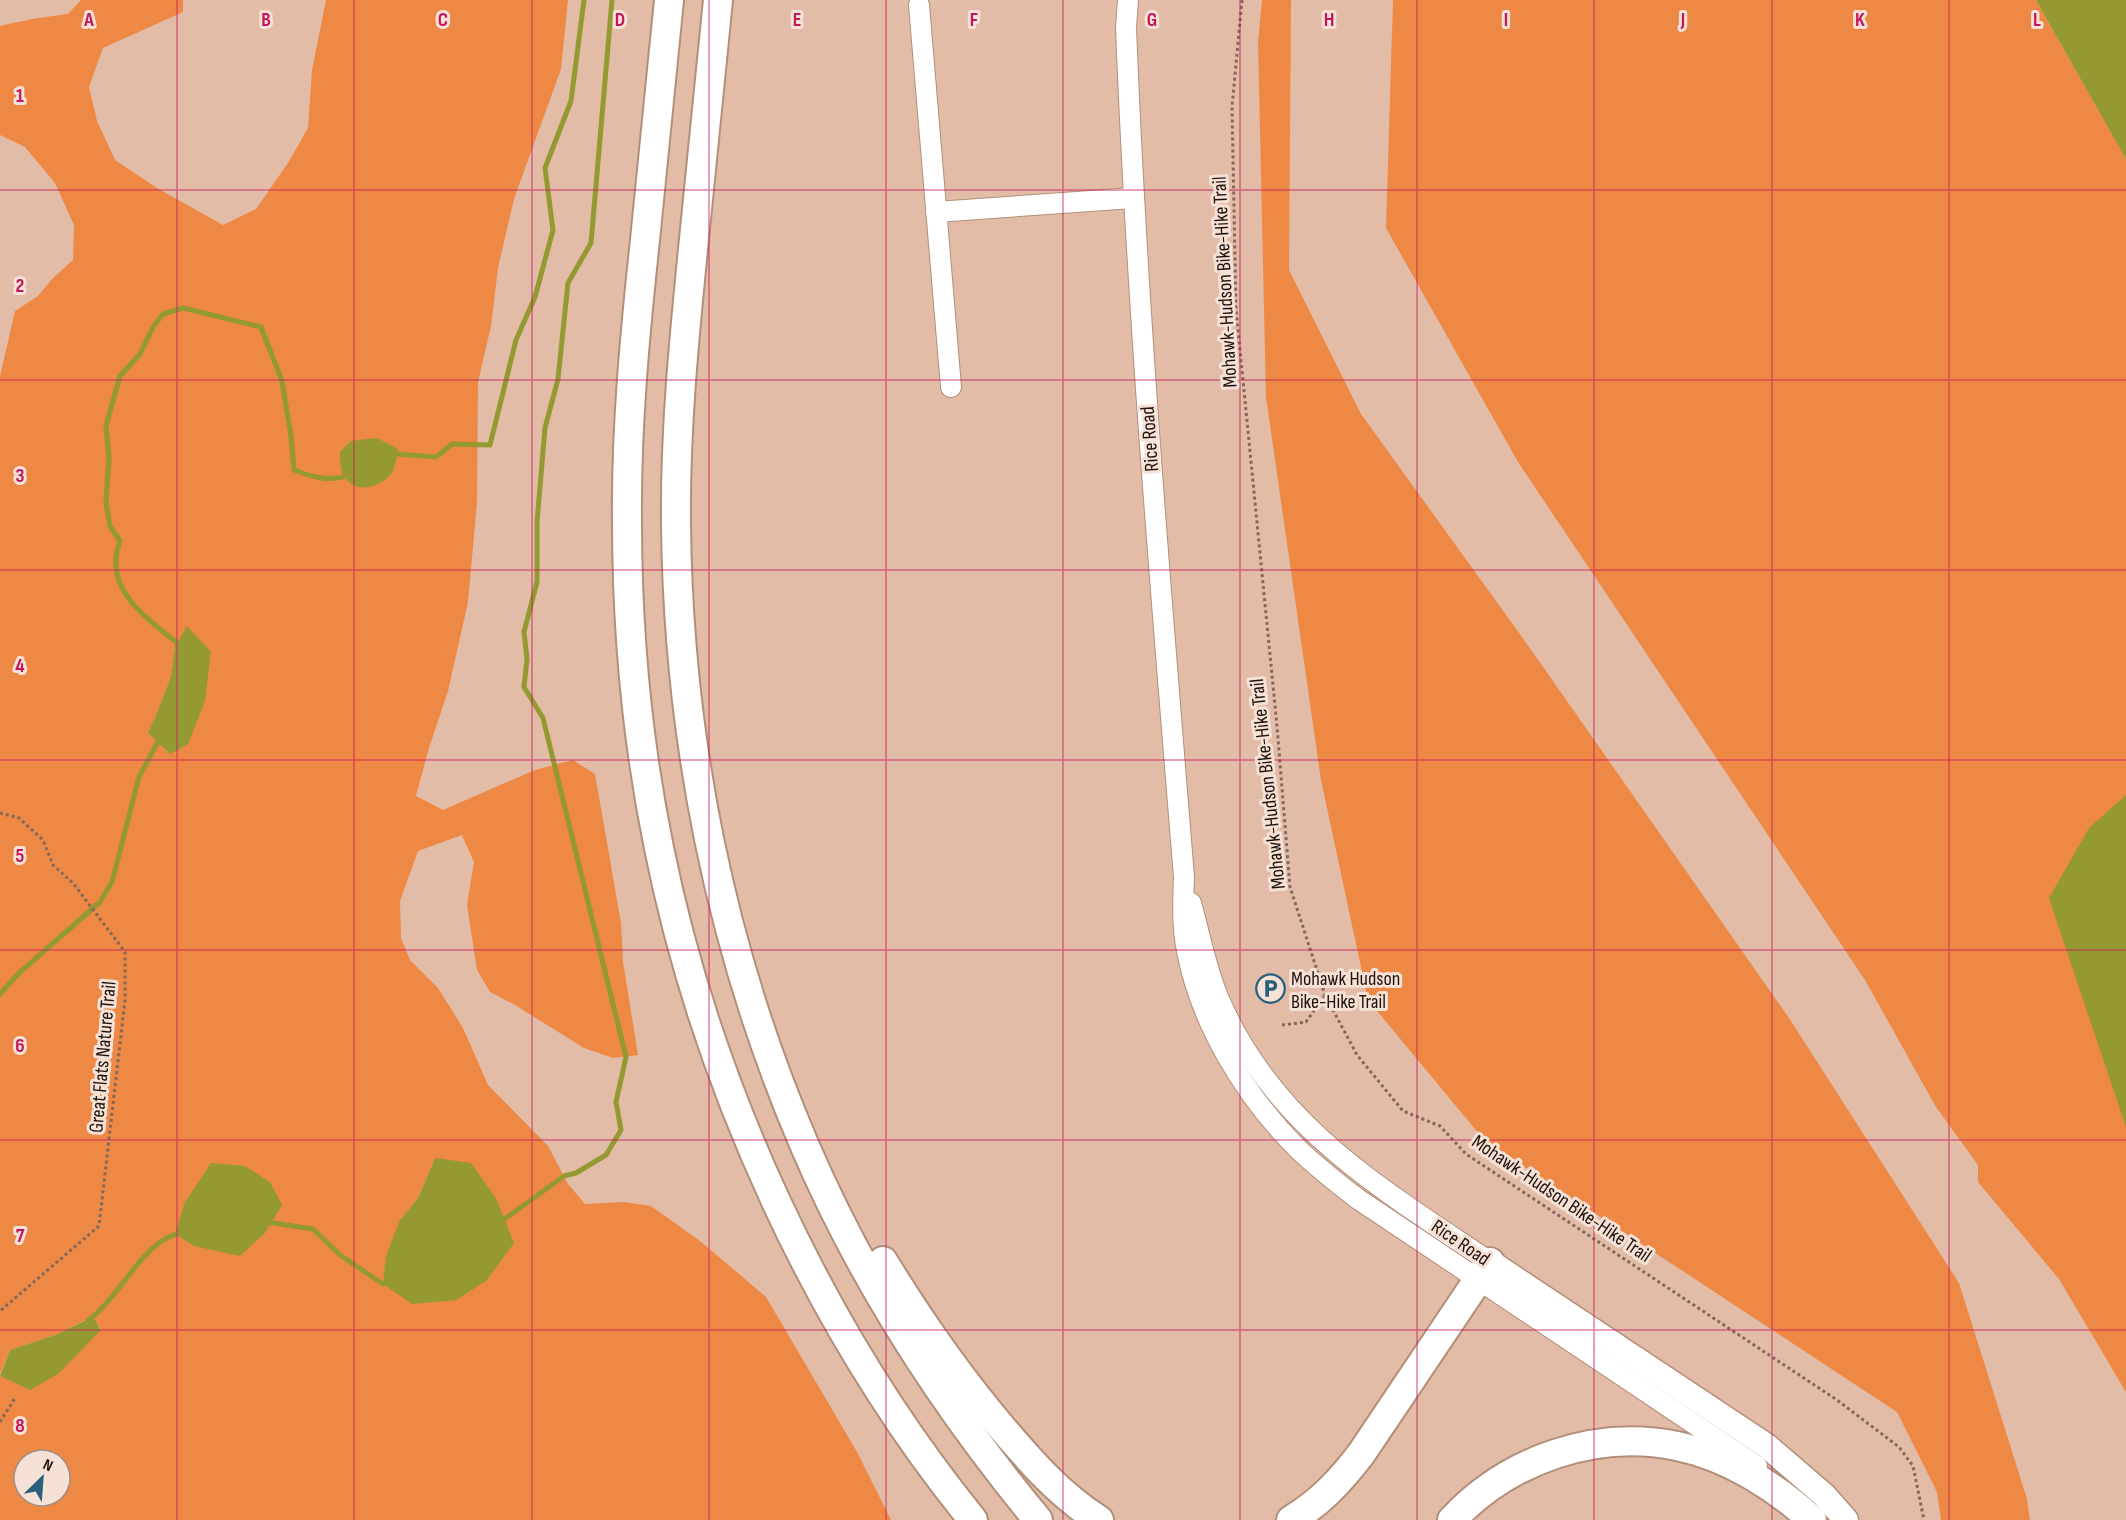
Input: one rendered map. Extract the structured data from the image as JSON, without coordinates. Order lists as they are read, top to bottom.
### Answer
{
  "streets": {
    "main road": ["Rice Road"],
    "path": ["Mohawk-Hudson Bike-Hike Trail", "Great Flats Nature Trail"]
  },
  "places": {
    "parking": ["Mohawk Hudson Bike-Hike Trail"]
  },
  "north": "top right",
  "grid": {
    "columns": [
      "A",
      "B",
      "C",
      "D",
      "E",
      "F",
      "G",
      "H",
      "I",
      "J",
      "K",
      "L"
    ],
    "rows": [
      "1",
      "2",
      "3",
      "4",
      "5",
      "6",
      "7",
      "8"
    ]
  }
}
